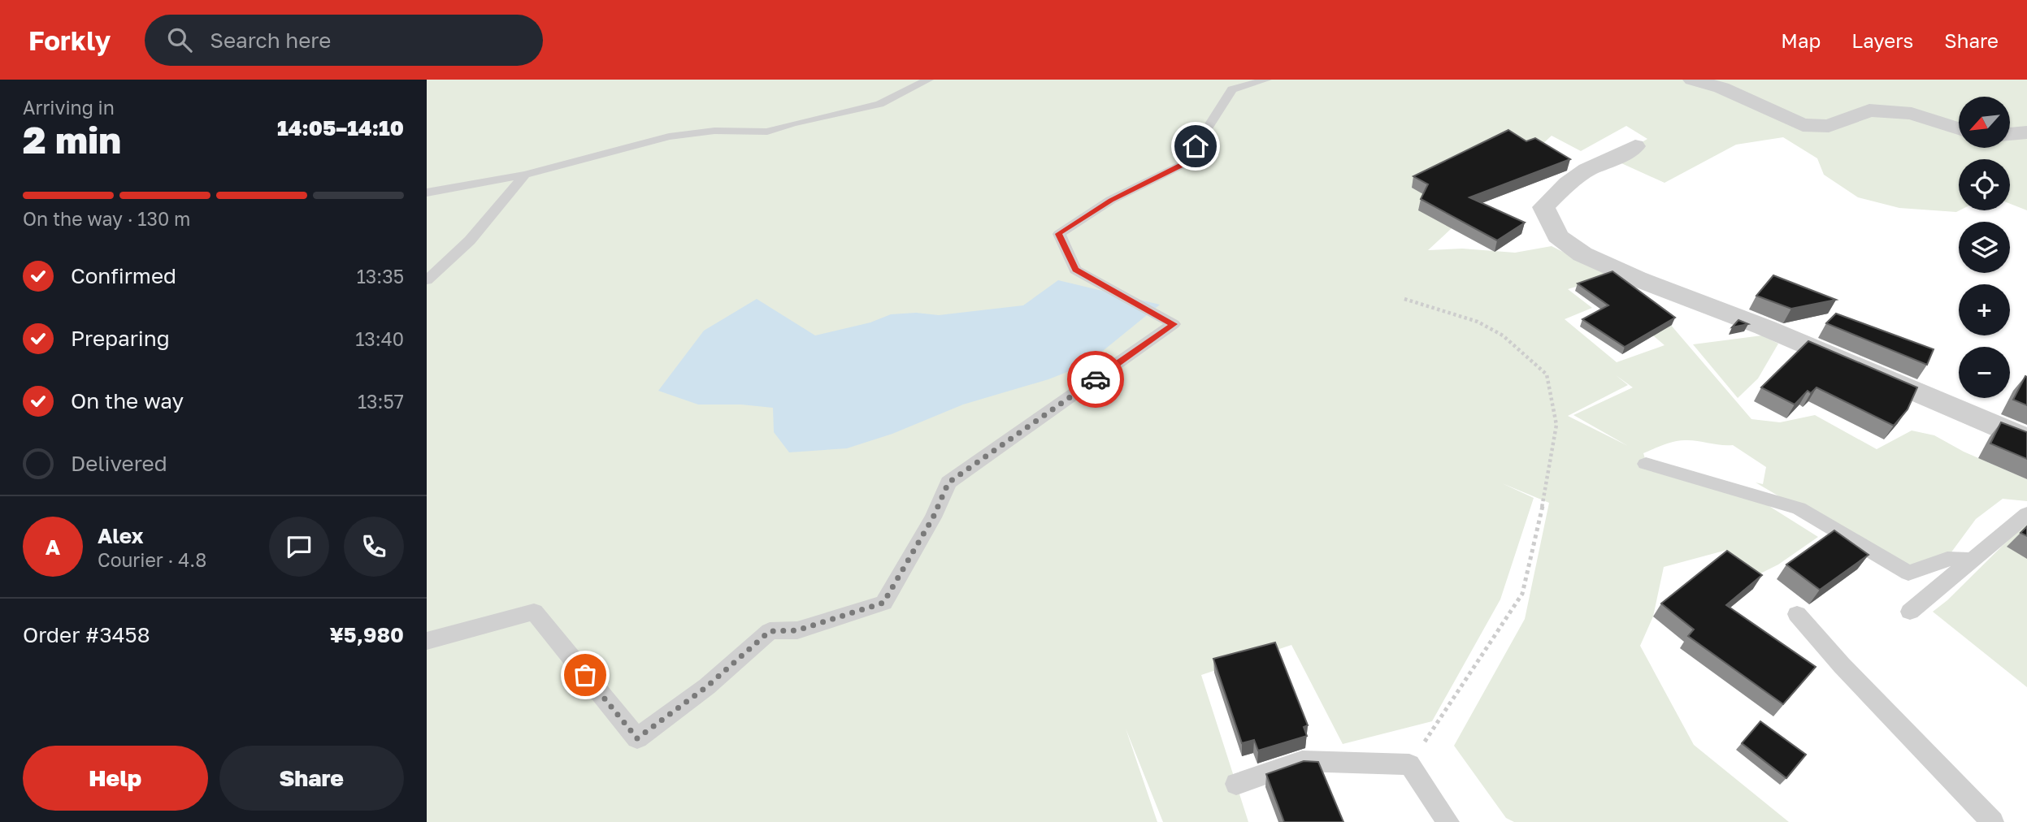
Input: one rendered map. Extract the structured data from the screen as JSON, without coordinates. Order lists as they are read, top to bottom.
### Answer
{
  "north": "bottom left",
  "page": {
    "header": "Forkly",
    "search": "Search here",
    "nav": ["Map", "Layers", "Share"],
    "heading": ["2 min", "Arriving in", "14:05–14:10"],
    "panel": [
      "Alex",
      "Courier · 4.8",
      "Order #3458",
      "¥5,980"
    ],
    "map_buttons": ["+", "−"],
    "bar": "On the way · 130 m",
    "list": [
      ["Confirmed", "13:35"],
      ["Preparing", "13:40"],
      ["On the way", "13:57"],
      "Delivered"
    ],
    "round": "A",
    "buttons": ["Help", "Share"]
  }
}
